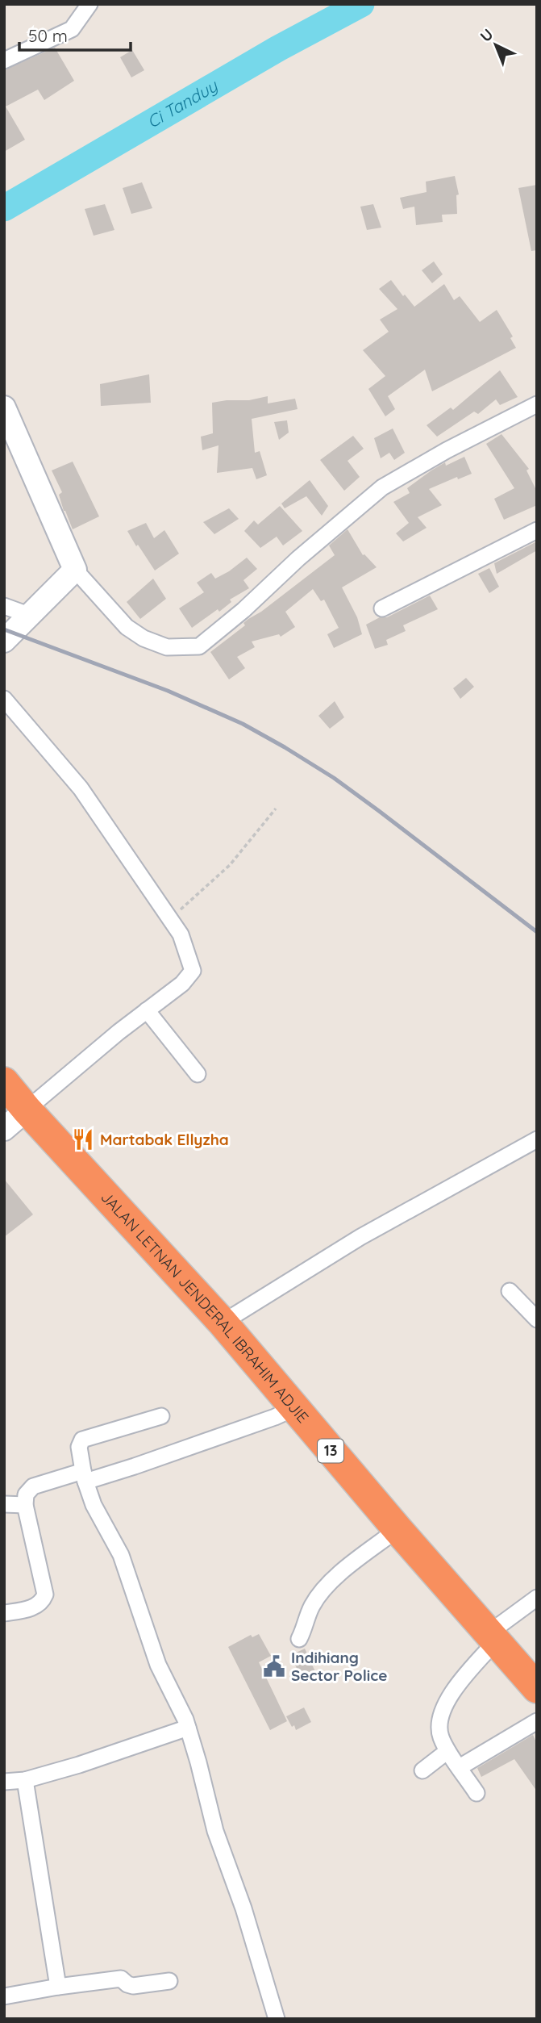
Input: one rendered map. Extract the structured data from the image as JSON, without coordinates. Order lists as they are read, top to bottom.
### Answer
{
  "streets": {
    "highway": ["JALAN LETNAN JENDERAL IBRAHIM ADJIE", "13"]
  },
  "water": ["Ci Tanduy"],
  "places": {
    "restaurant": ["Martabak Ellyzha"],
    "public building": ["Indihiang Sector Police"]
  },
  "scale_bar": "50 m",
  "north": "top left"
}
